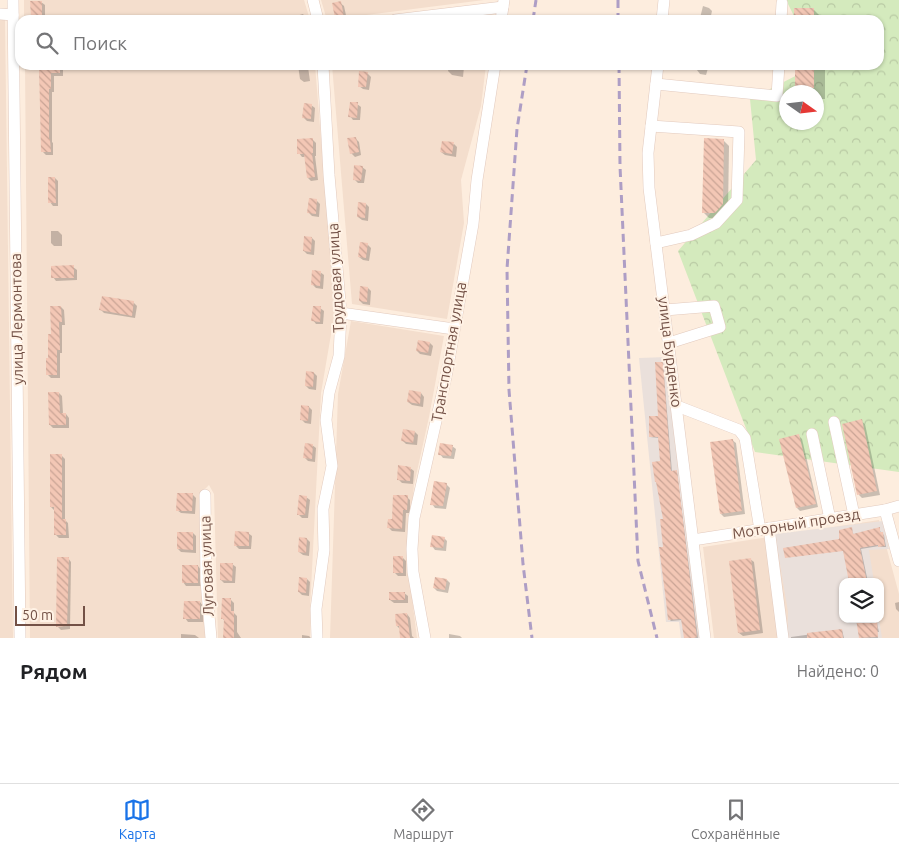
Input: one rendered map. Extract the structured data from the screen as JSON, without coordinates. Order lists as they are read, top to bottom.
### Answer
{
  "streets": {
    "street": [
      "Трудовая улица",
      "улица Лермонтова",
      "Транспортная улица",
      "улица Бурденко",
      "Моторный проезд",
      "Луговая улица"
    ]
  },
  "crossings": [
    ["улица Бурденко", "Моторный проезд"]
  ],
  "scale_bar": "50 m",
  "north": "right",
  "page": {
    "search": "Поиск",
    "scale": "50 m",
    "heading": ["Рядом", "Найдено: 0"],
    "nav": ["Карта", "Маршрут", "Сохранённые"]
  }
}
